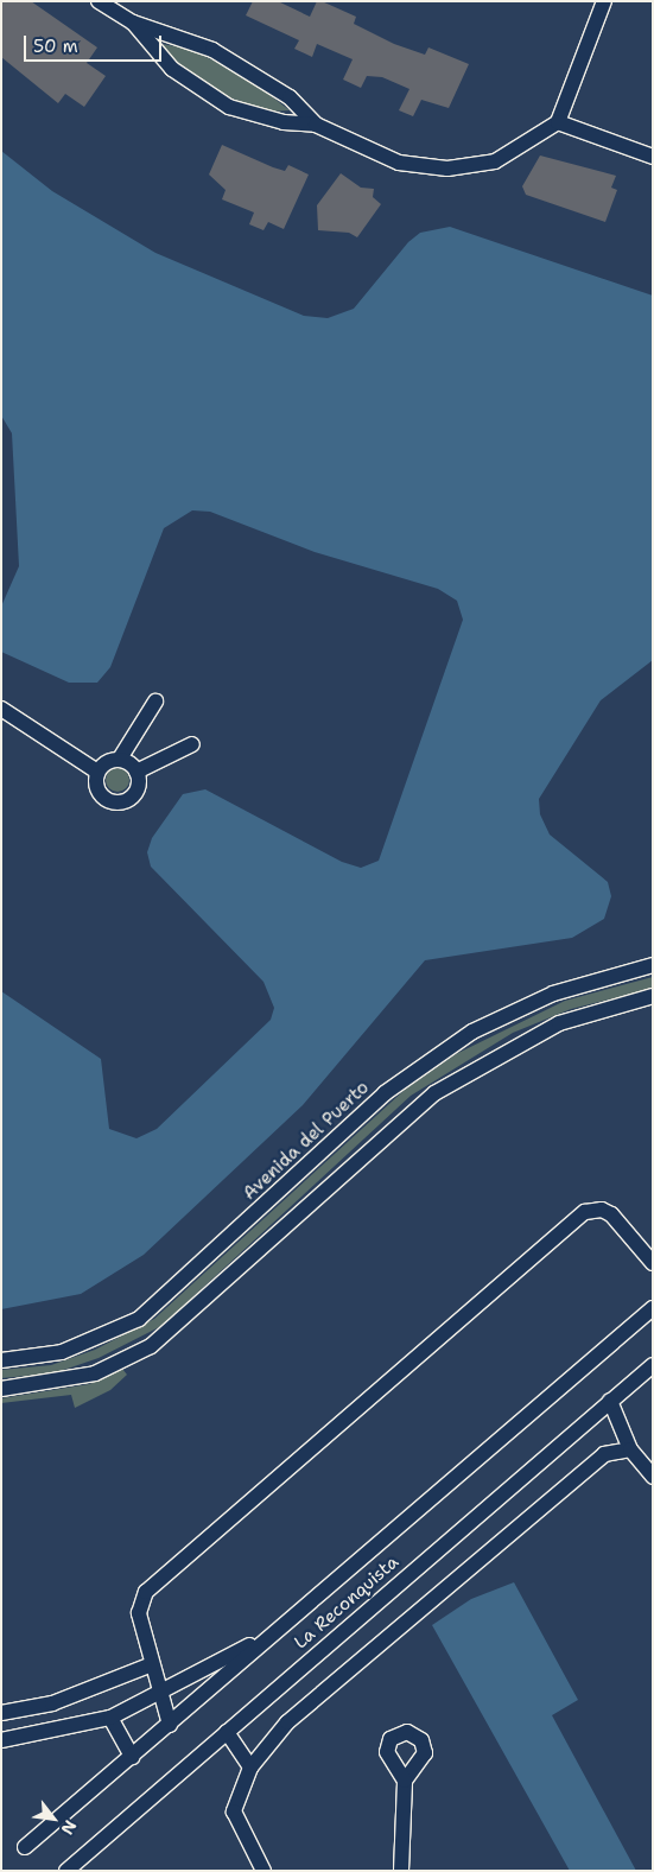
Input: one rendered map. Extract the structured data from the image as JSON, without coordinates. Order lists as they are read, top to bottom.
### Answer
{
  "streets": {
    "street": ["Avenida del Puerto", "La Reconquista"]
  },
  "scale_bar": "50 m",
  "north": "bottom right"
}
